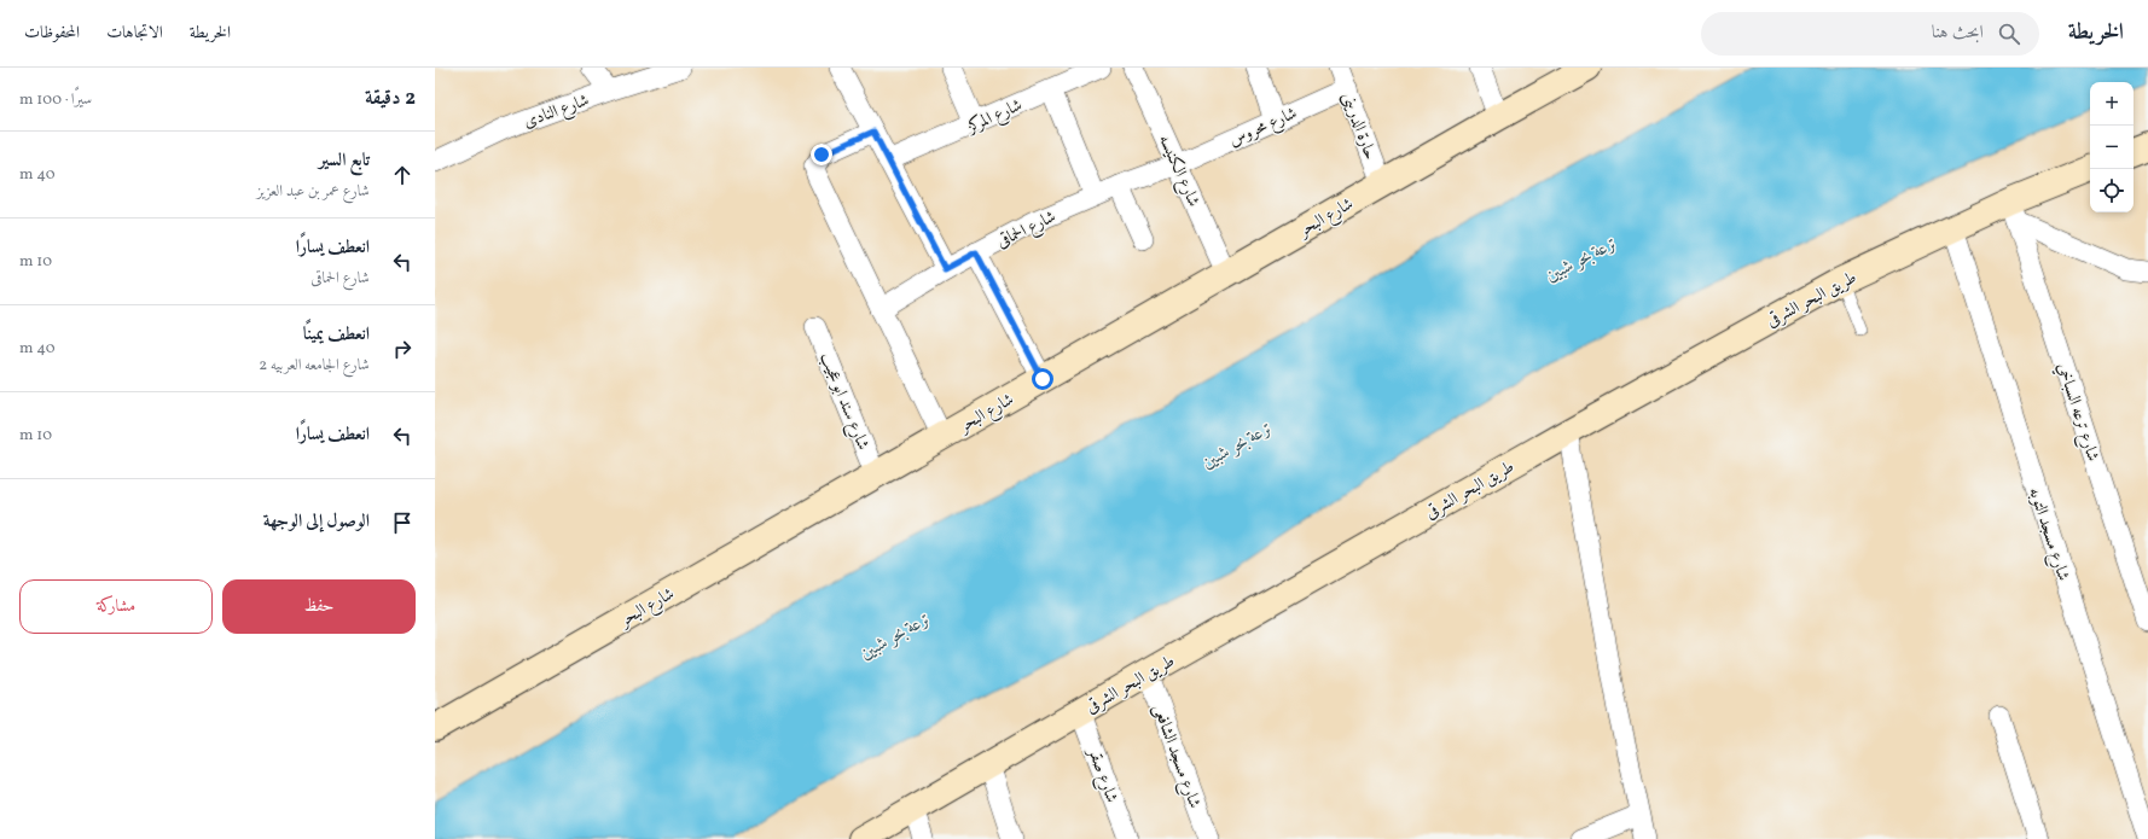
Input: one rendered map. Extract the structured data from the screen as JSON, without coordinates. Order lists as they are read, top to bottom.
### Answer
{
  "streets": {
    "street": [
      "شارع النادى",
      "شارع المركز",
      "شارع محروس",
      "حارة الدرينى",
      "شارع الكنيسه",
      "شارع البحر",
      "شارع الحماقى",
      "طريق البحر الشرقى",
      "شارع سند ابو عجيب",
      "شارع ترعه السباخي",
      "شارع مسجد التوبه",
      "شارع مسجد الشافعى",
      "شارع صقر"
    ]
  },
  "crossings": [
    ["شارع محروس", "حارة الدرينى"],
    ["شارع محروس", "شارع الكنيسه"],
    ["شارع محروس", "شارع الحماقى"],
    ["حارة الدرينى", "شارع البحر"],
    ["شارع الكنيسه", "شارع البحر"],
    ["شارع الكنيسه", "شارع الحماقى"],
    ["شارع البحر", "شارع سند ابو عجيب"],
    ["طريق البحر الشرقى", "شارع ترعه السباخي"],
    ["طريق البحر الشرقى", "شارع مسجد التوبه"],
    ["طريق البحر الشرقى", "شارع مسجد الشافعى"],
    ["طريق البحر الشرقى", "شارع صقر"]
  ],
  "water": ["ترعة بحر شبين"],
  "page": {
    "header": "الخريطة",
    "search": "ابحث هنا",
    "nav": ["الخريطة", "الاتجاهات", "المحفوظات"],
    "heading": ["2 دقيقة", "سيرًا · 100 m"],
    "map_buttons": ["+", "−"],
    "list": [
      ["تابع السير", "شارع عمر بن عبد العزيز", "40 m"],
      ["انعطف يسارًا", "شارع الحماقى", "10 m"],
      ["انعطف يمينًا", "شارع الجامعه العربيه 2", "40 m"],
      ["انعطف يسارًا", "10 m"],
      "الوصول إلى الوجهة"
    ],
    "buttons": ["حفظ", "مشاركة"]
  }
}
